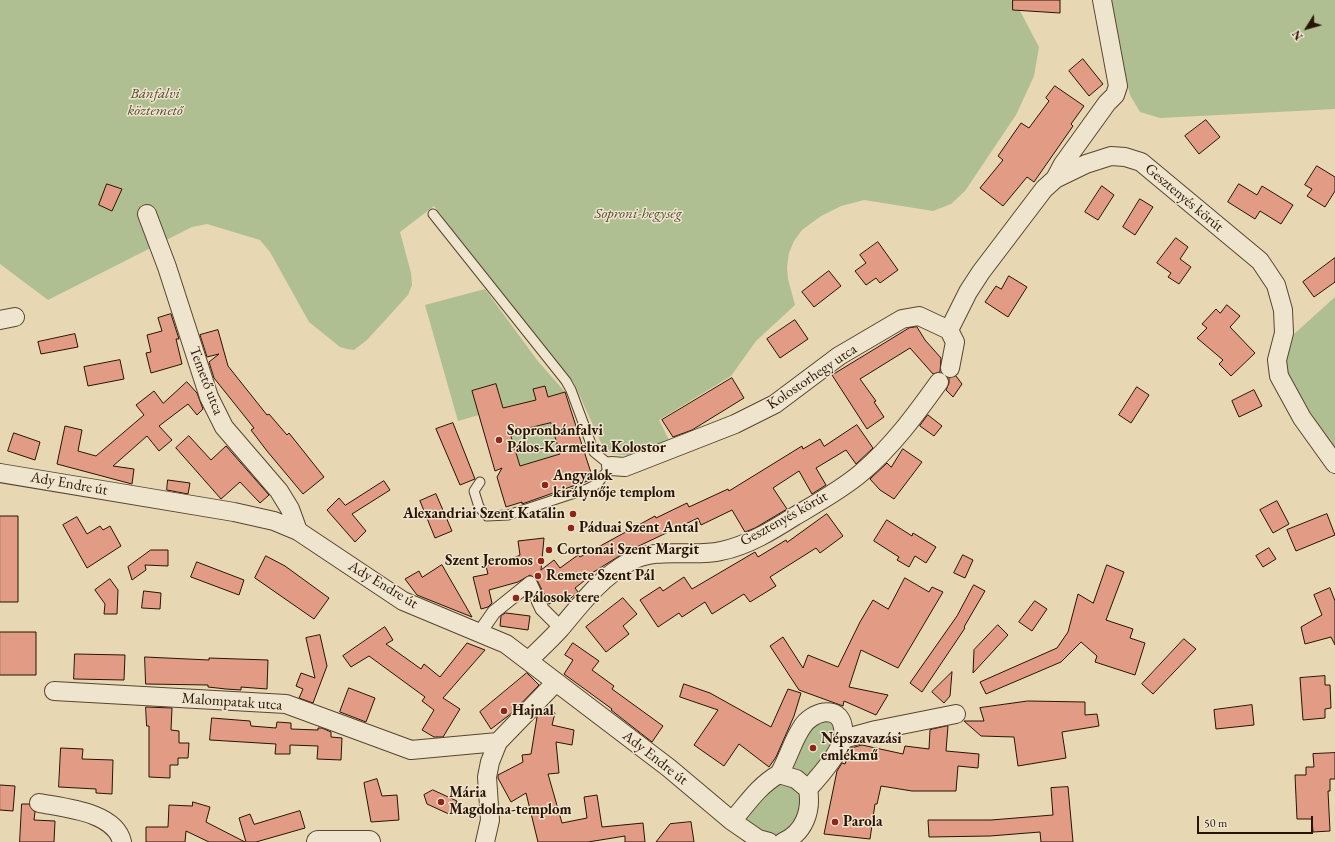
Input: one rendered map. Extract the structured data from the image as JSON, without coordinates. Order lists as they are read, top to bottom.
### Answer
{
  "streets": {
    "street": [
      "Gesztenyés körút",
      "Kolostorhegy utca",
      "Temető utca",
      "Ady Endre út",
      "Malompatak utca"
    ]
  },
  "crossings": [
    ["Gesztenyés körút", "Kolostorhegy utca"],
    ["Gesztenyés körút", "Ady Endre út"],
    ["Temető utca", "Ady Endre út"]
  ],
  "parks": ["Bánfalvi köztemető", "Soproni-hegység"],
  "places": [
    "Sopronbánfalvi Pálos-Karmelita Kolostor",
    "Angyalok királynője templom",
    "Alexandriai Szent Katalin",
    "Páduai Szent Antal",
    "Cortonai Szent Margit",
    "Szent Jeromos",
    "Remete Szent Pál",
    "Pálosok tere",
    "Hajnal",
    "Népszavazási emlékmű",
    "Mária Magdolna-templom",
    "Parola"
  ],
  "scale_bar": "50 m",
  "north": "bottom left"
}
